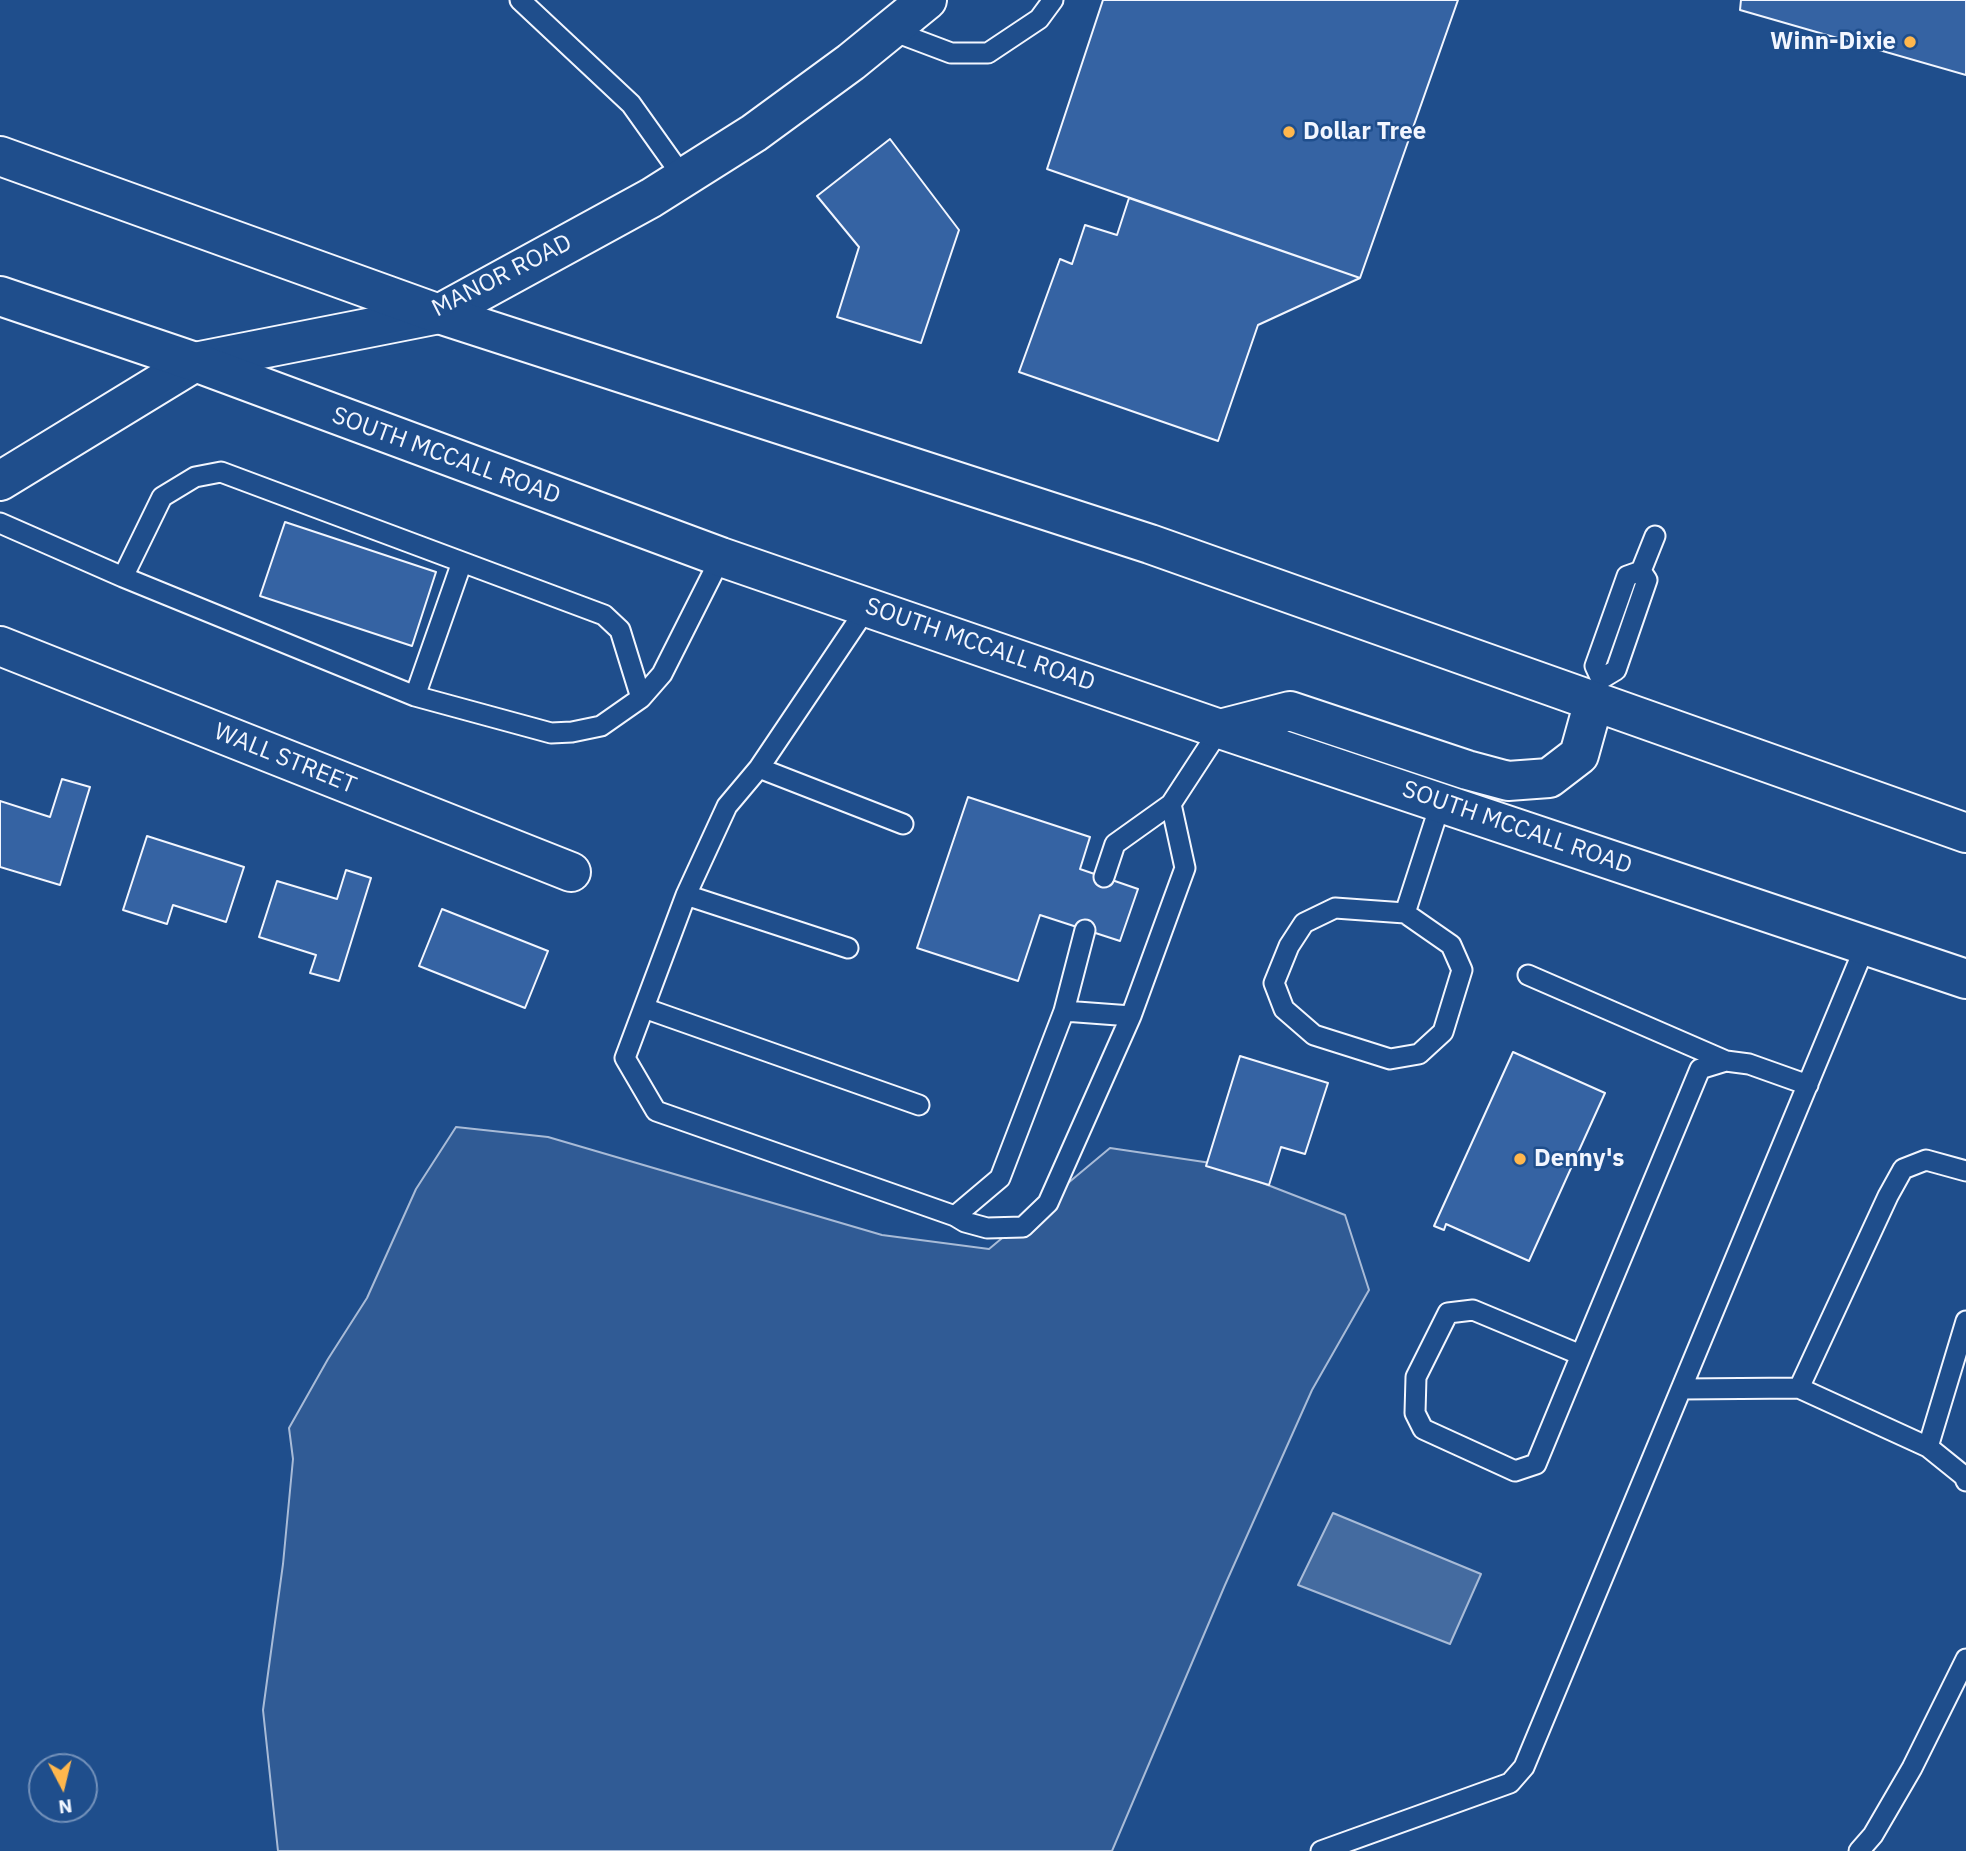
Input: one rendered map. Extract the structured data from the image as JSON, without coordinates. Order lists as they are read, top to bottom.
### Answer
{
  "streets": {
    "main road": ["MANOR ROAD", "SOUTH MCCALL ROAD", "WALL STREET"]
  },
  "crossings": [
    ["MANOR ROAD", "SOUTH MCCALL ROAD"]
  ],
  "places": ["Winn-Dixie", "Dollar Tree", "Denny's"],
  "north": "bottom"
}
